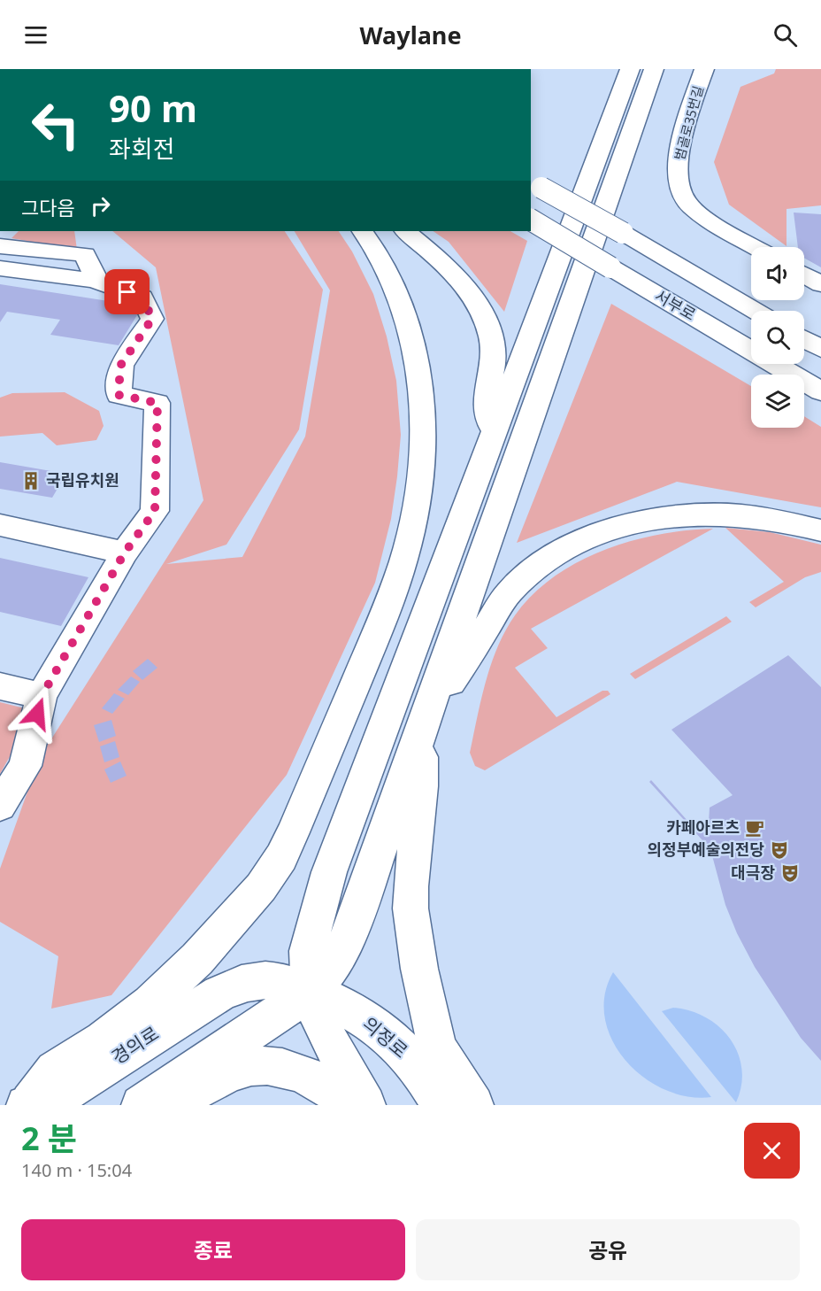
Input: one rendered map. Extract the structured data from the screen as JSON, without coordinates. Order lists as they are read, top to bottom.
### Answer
{
  "streets": {
    "main road": [
      "범골로35번길",
      "서부로",
      "의정로",
      "경의로"
    ]
  },
  "crossings": [
    ["의정로", "경의로"]
  ],
  "places": {
    "building": ["국립유치원"],
    "cafe": ["카페아르츠"],
    "theatre": ["의정부예술의전당", "대극장"]
  },
  "page": {
    "header": "Waylane",
    "turn": ["90 m", "좌회전"],
    "then": "그다음",
    "heading": ["2 분", "140 m · 15:04"],
    "buttons": ["종료", "공유"]
  }
}
